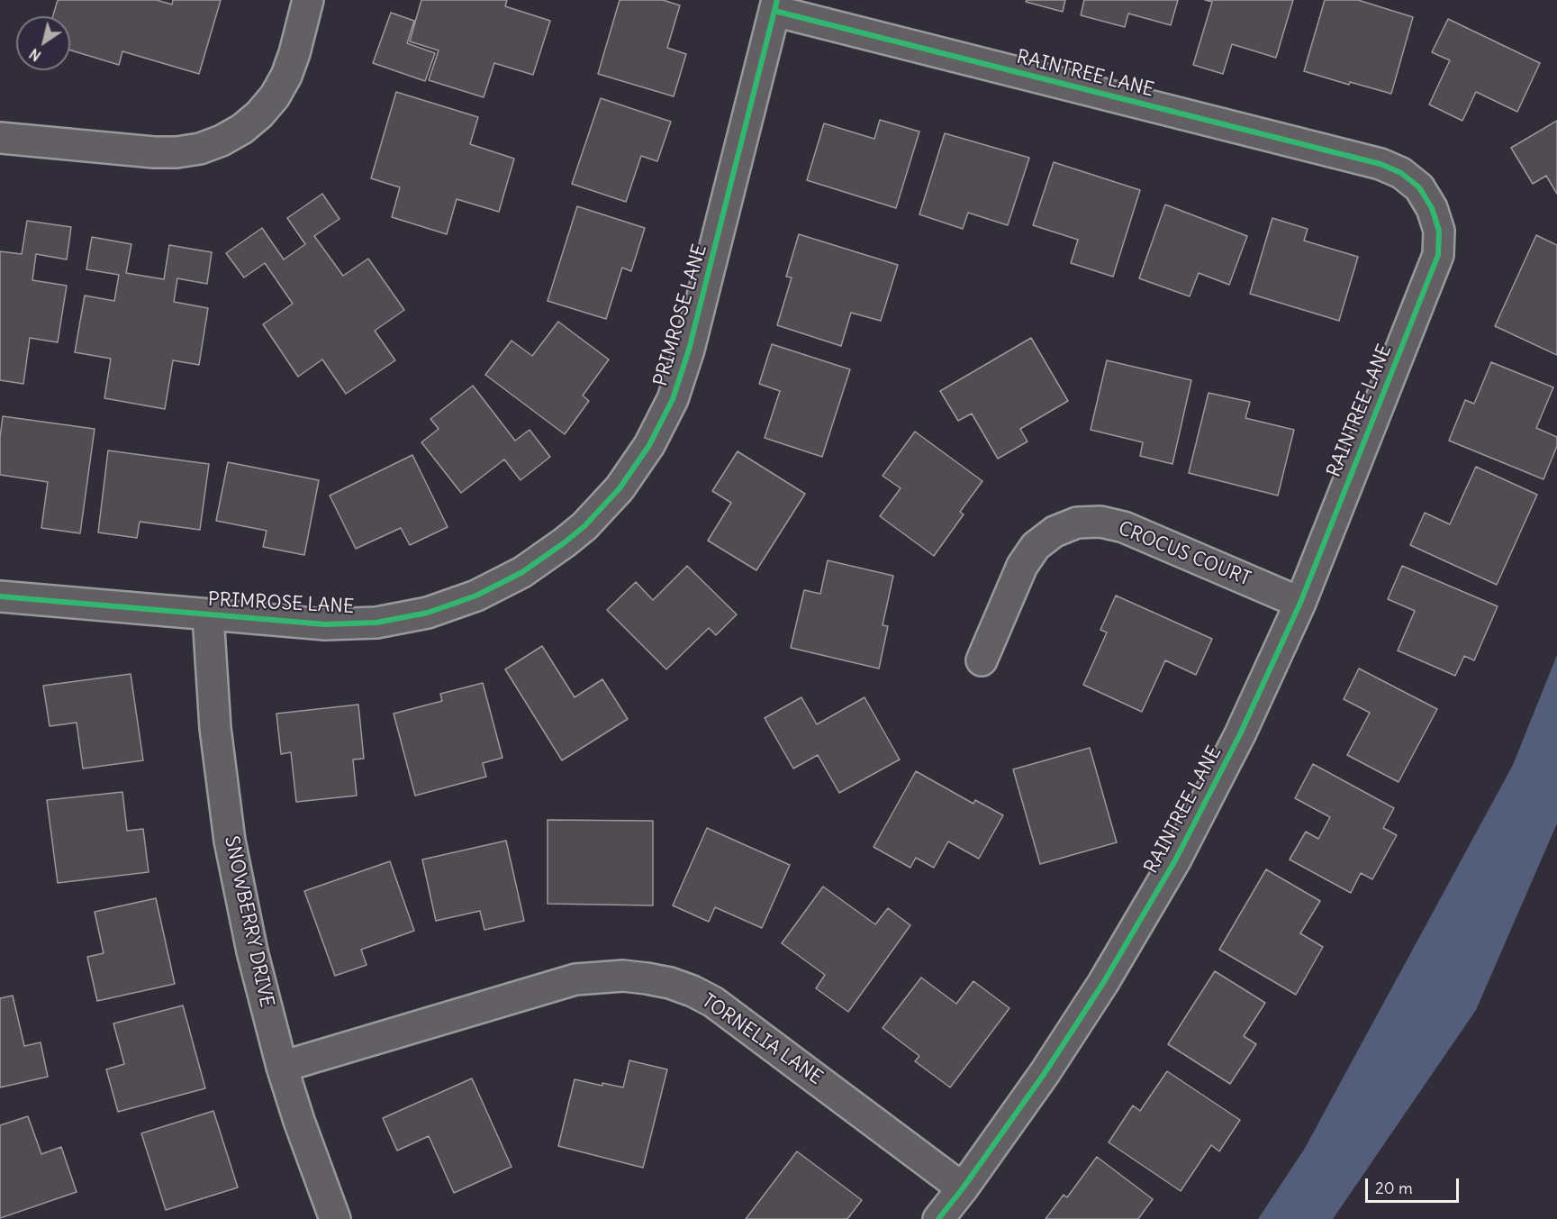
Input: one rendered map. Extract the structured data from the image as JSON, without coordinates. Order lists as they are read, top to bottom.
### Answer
{
  "streets": {
    "street": [
      "RAINTREE LANE",
      "PRIMROSE LANE",
      "CROCUS COURT",
      "SNOWBERRY DRIVE",
      "TORNELIA LANE"
    ]
  },
  "crossings": [
    ["RAINTREE LANE", "PRIMROSE LANE"],
    ["RAINTREE LANE", "CROCUS COURT"],
    ["RAINTREE LANE", "TORNELIA LANE"],
    ["PRIMROSE LANE", "SNOWBERRY DRIVE"],
    ["SNOWBERRY DRIVE", "TORNELIA LANE"]
  ],
  "scale_bar": "20 m",
  "north": "bottom left"
}
